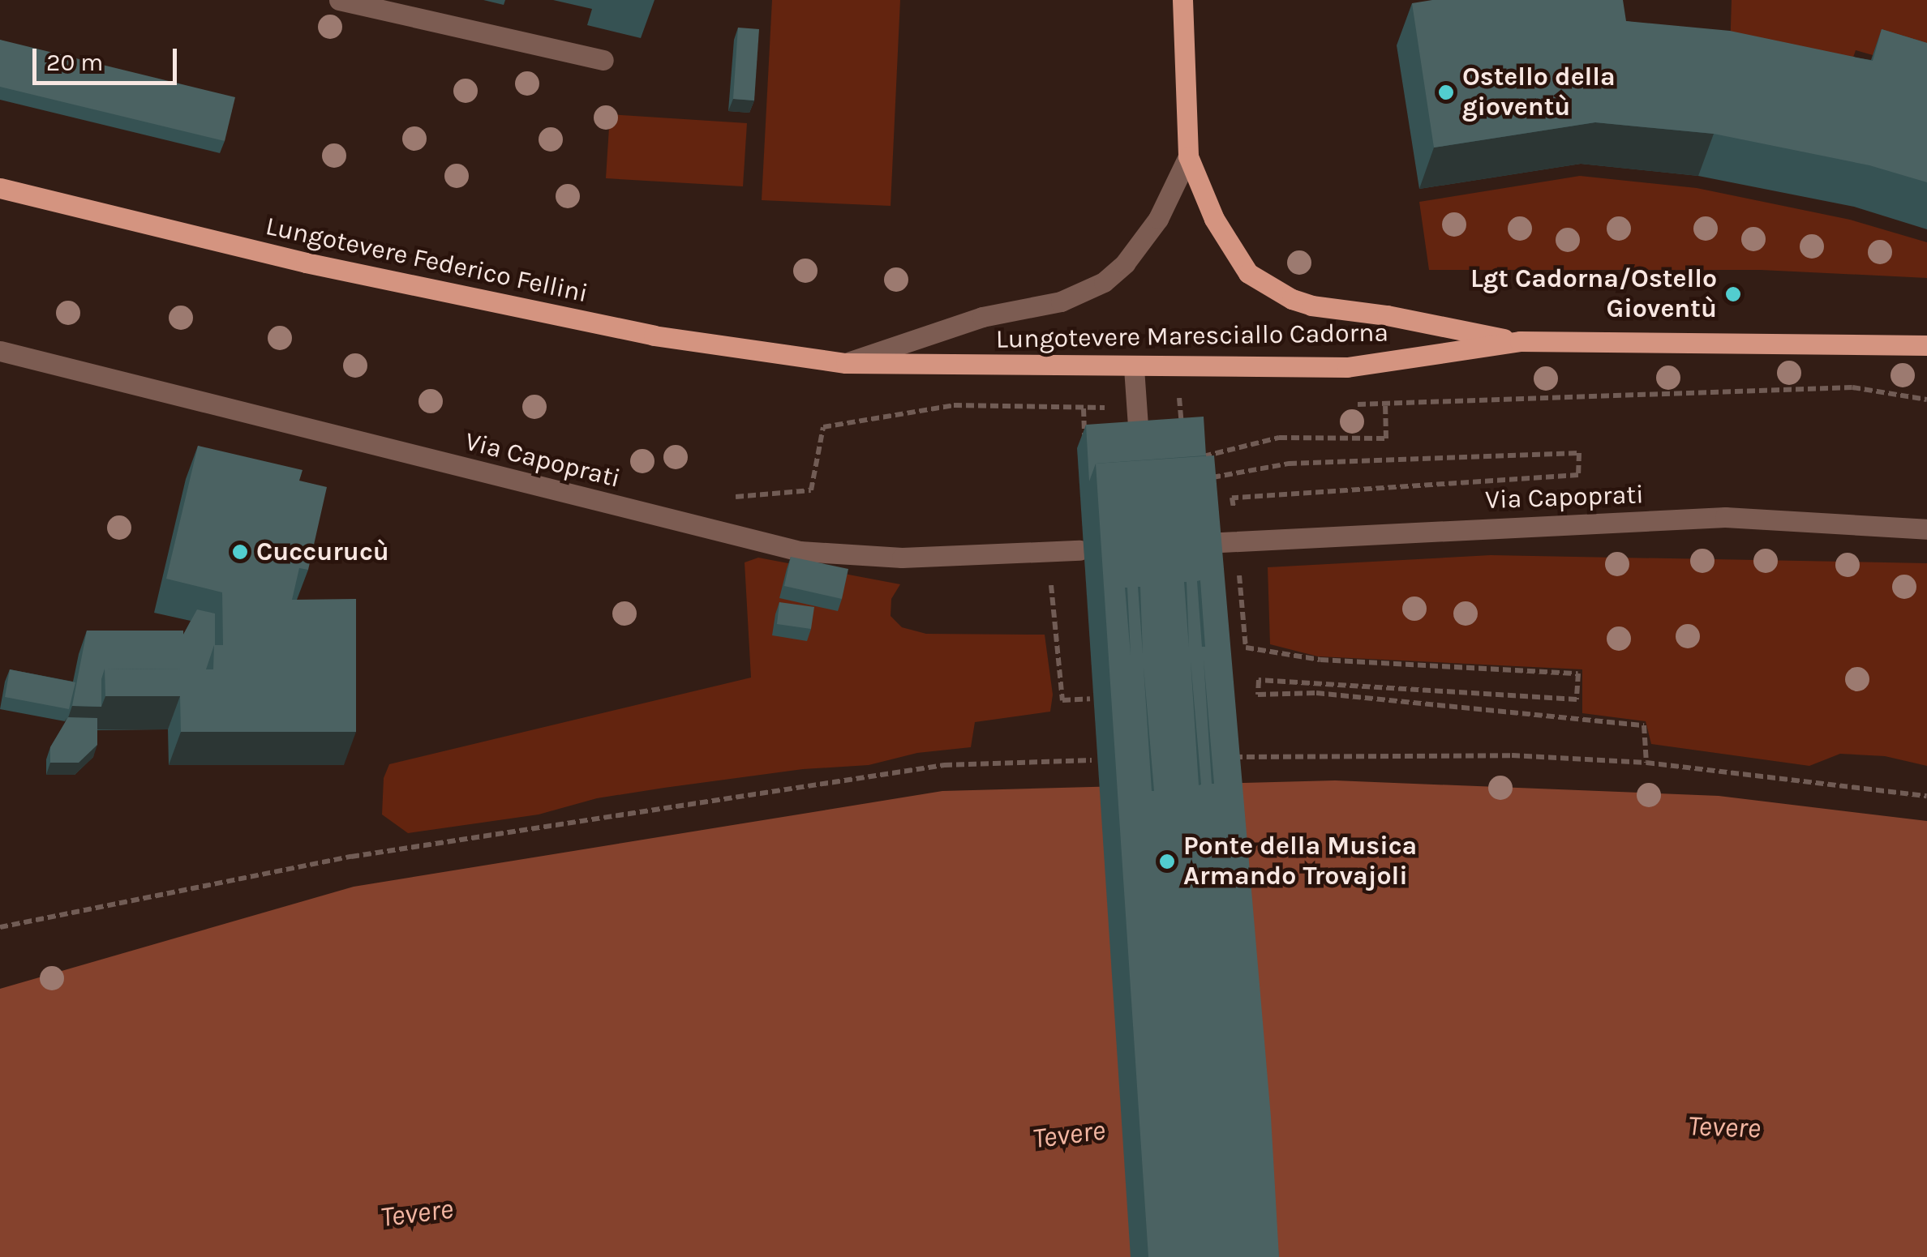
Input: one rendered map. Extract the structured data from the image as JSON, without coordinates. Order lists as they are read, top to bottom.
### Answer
{
  "streets": {
    "main road": ["Lungotevere Federico Fellini", "Lungotevere Maresciallo Cadorna"],
    "street": ["Via Capoprati"]
  },
  "crossings": [
    ["Lungotevere Federico Fellini", "Lungotevere Maresciallo Cadorna"]
  ],
  "water": ["Tevere"],
  "places": [
    "Ostello della gioventù",
    "Lgt Cadorna/Ostello Gioventù",
    "Cuccurucù",
    "Ponte della Musica Armando Trovajoli"
  ],
  "scale_bar": "20 m"
}
